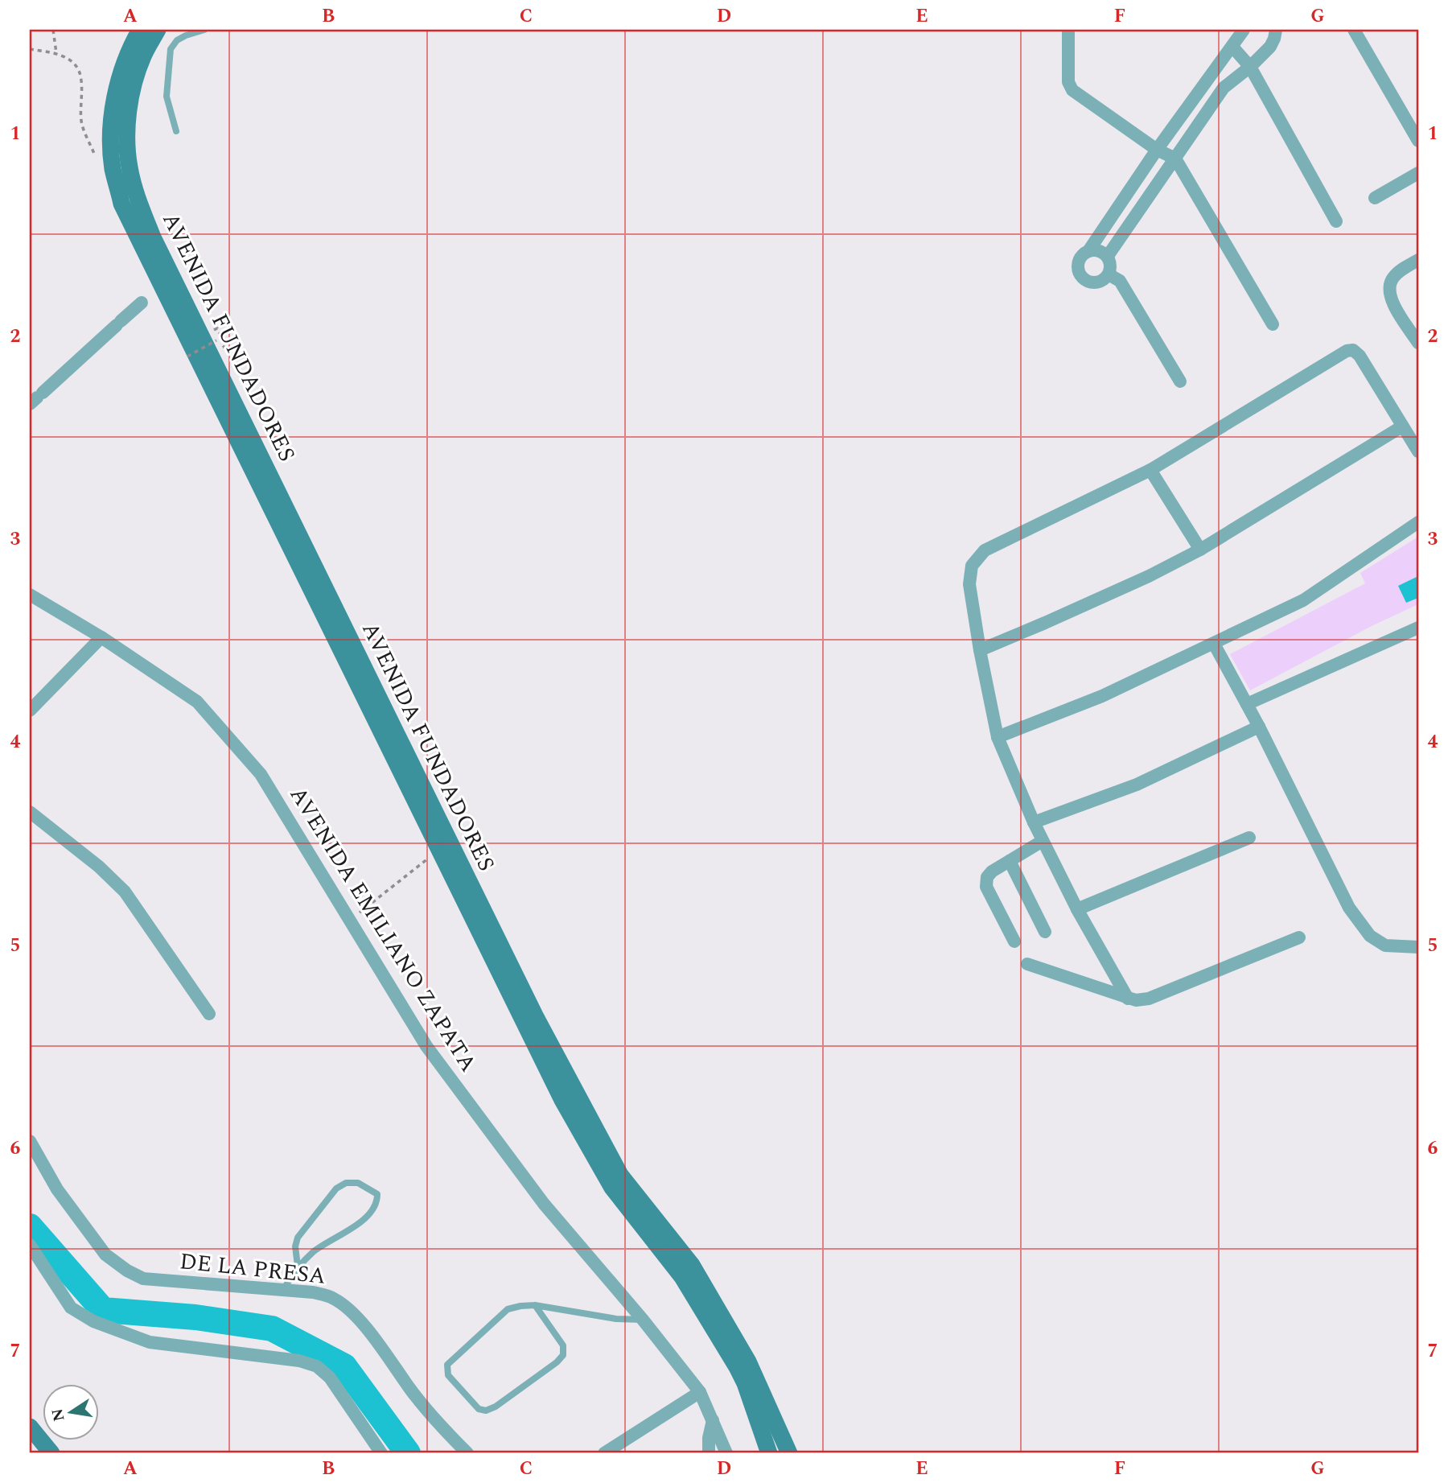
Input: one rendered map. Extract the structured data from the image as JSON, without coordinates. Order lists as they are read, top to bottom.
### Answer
{
  "streets": {
    "main road": ["AVENIDA FUNDADORES"],
    "street": ["AVENIDA EMILIANO ZAPATA", "DE LA PRESA"]
  },
  "north": "left",
  "grid": {
    "columns": [
      "A",
      "B",
      "C",
      "D",
      "E",
      "F",
      "G"
    ],
    "rows": [
      "1",
      "2",
      "3",
      "4",
      "5",
      "6",
      "7"
    ]
  }
}
